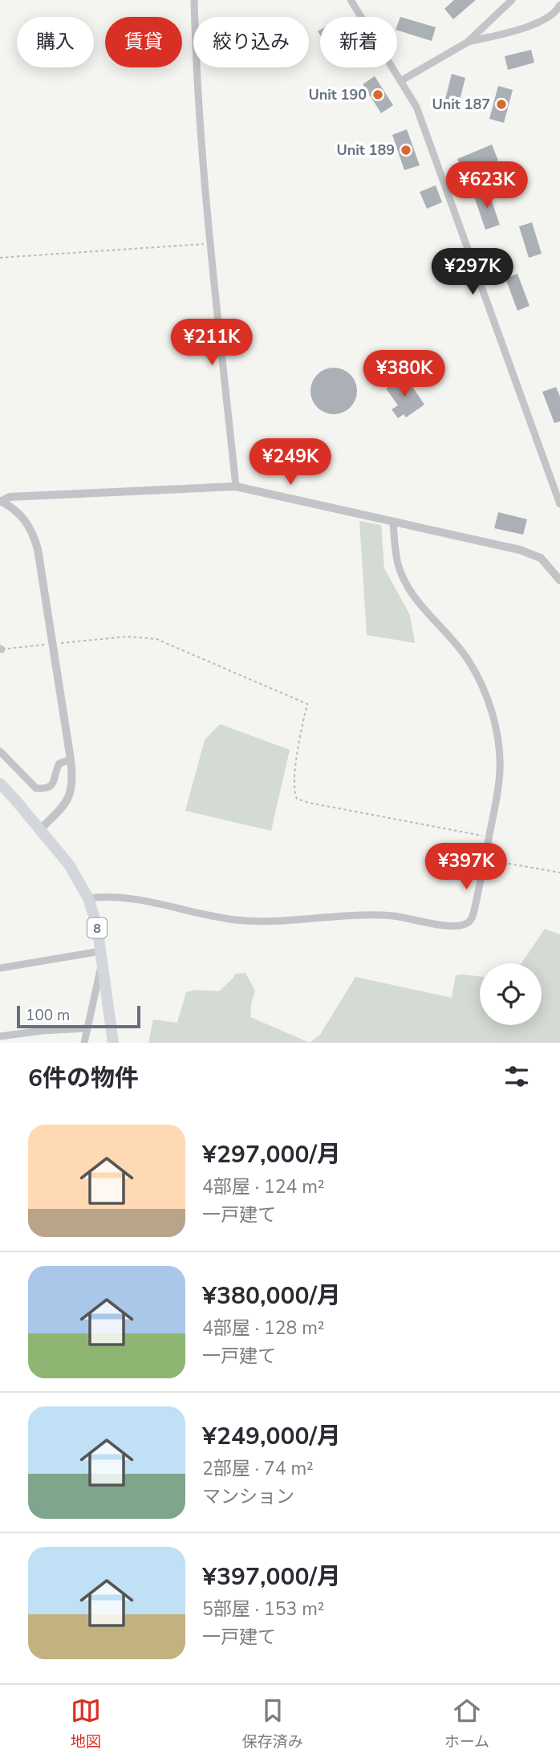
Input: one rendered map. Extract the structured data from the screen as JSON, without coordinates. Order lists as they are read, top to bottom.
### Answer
{
  "streets": {
    "main road": ["8"]
  },
  "places": ["Unit 190", "Unit 187", "Unit 189"],
  "scale_bar": "100 m",
  "page": {
    "chip": [
      "購入",
      "賃貸",
      "絞り込み",
      "新着"
    ],
    "price": [
      "¥623K",
      "¥297K",
      "¥211K",
      "¥380K",
      "¥249K",
      "¥397K"
    ],
    "scale": "100 m",
    "heading": "6件の物件",
    "list": [
      {
        "name": "¥297,000/月",
        "note": "4部屋 · 124 m² · 一戸建て"
      },
      {
        "name": "¥380,000/月",
        "note": "4部屋 · 128 m² · 一戸建て"
      },
      {
        "name": "¥249,000/月",
        "note": "2部屋 · 74 m² · マンション"
      },
      {
        "name": "¥397,000/月",
        "note": "5部屋 · 153 m² · 一戸建て"
      }
    ],
    "tabs": ["地図", "保存済み", "ホーム"]
  }
}
